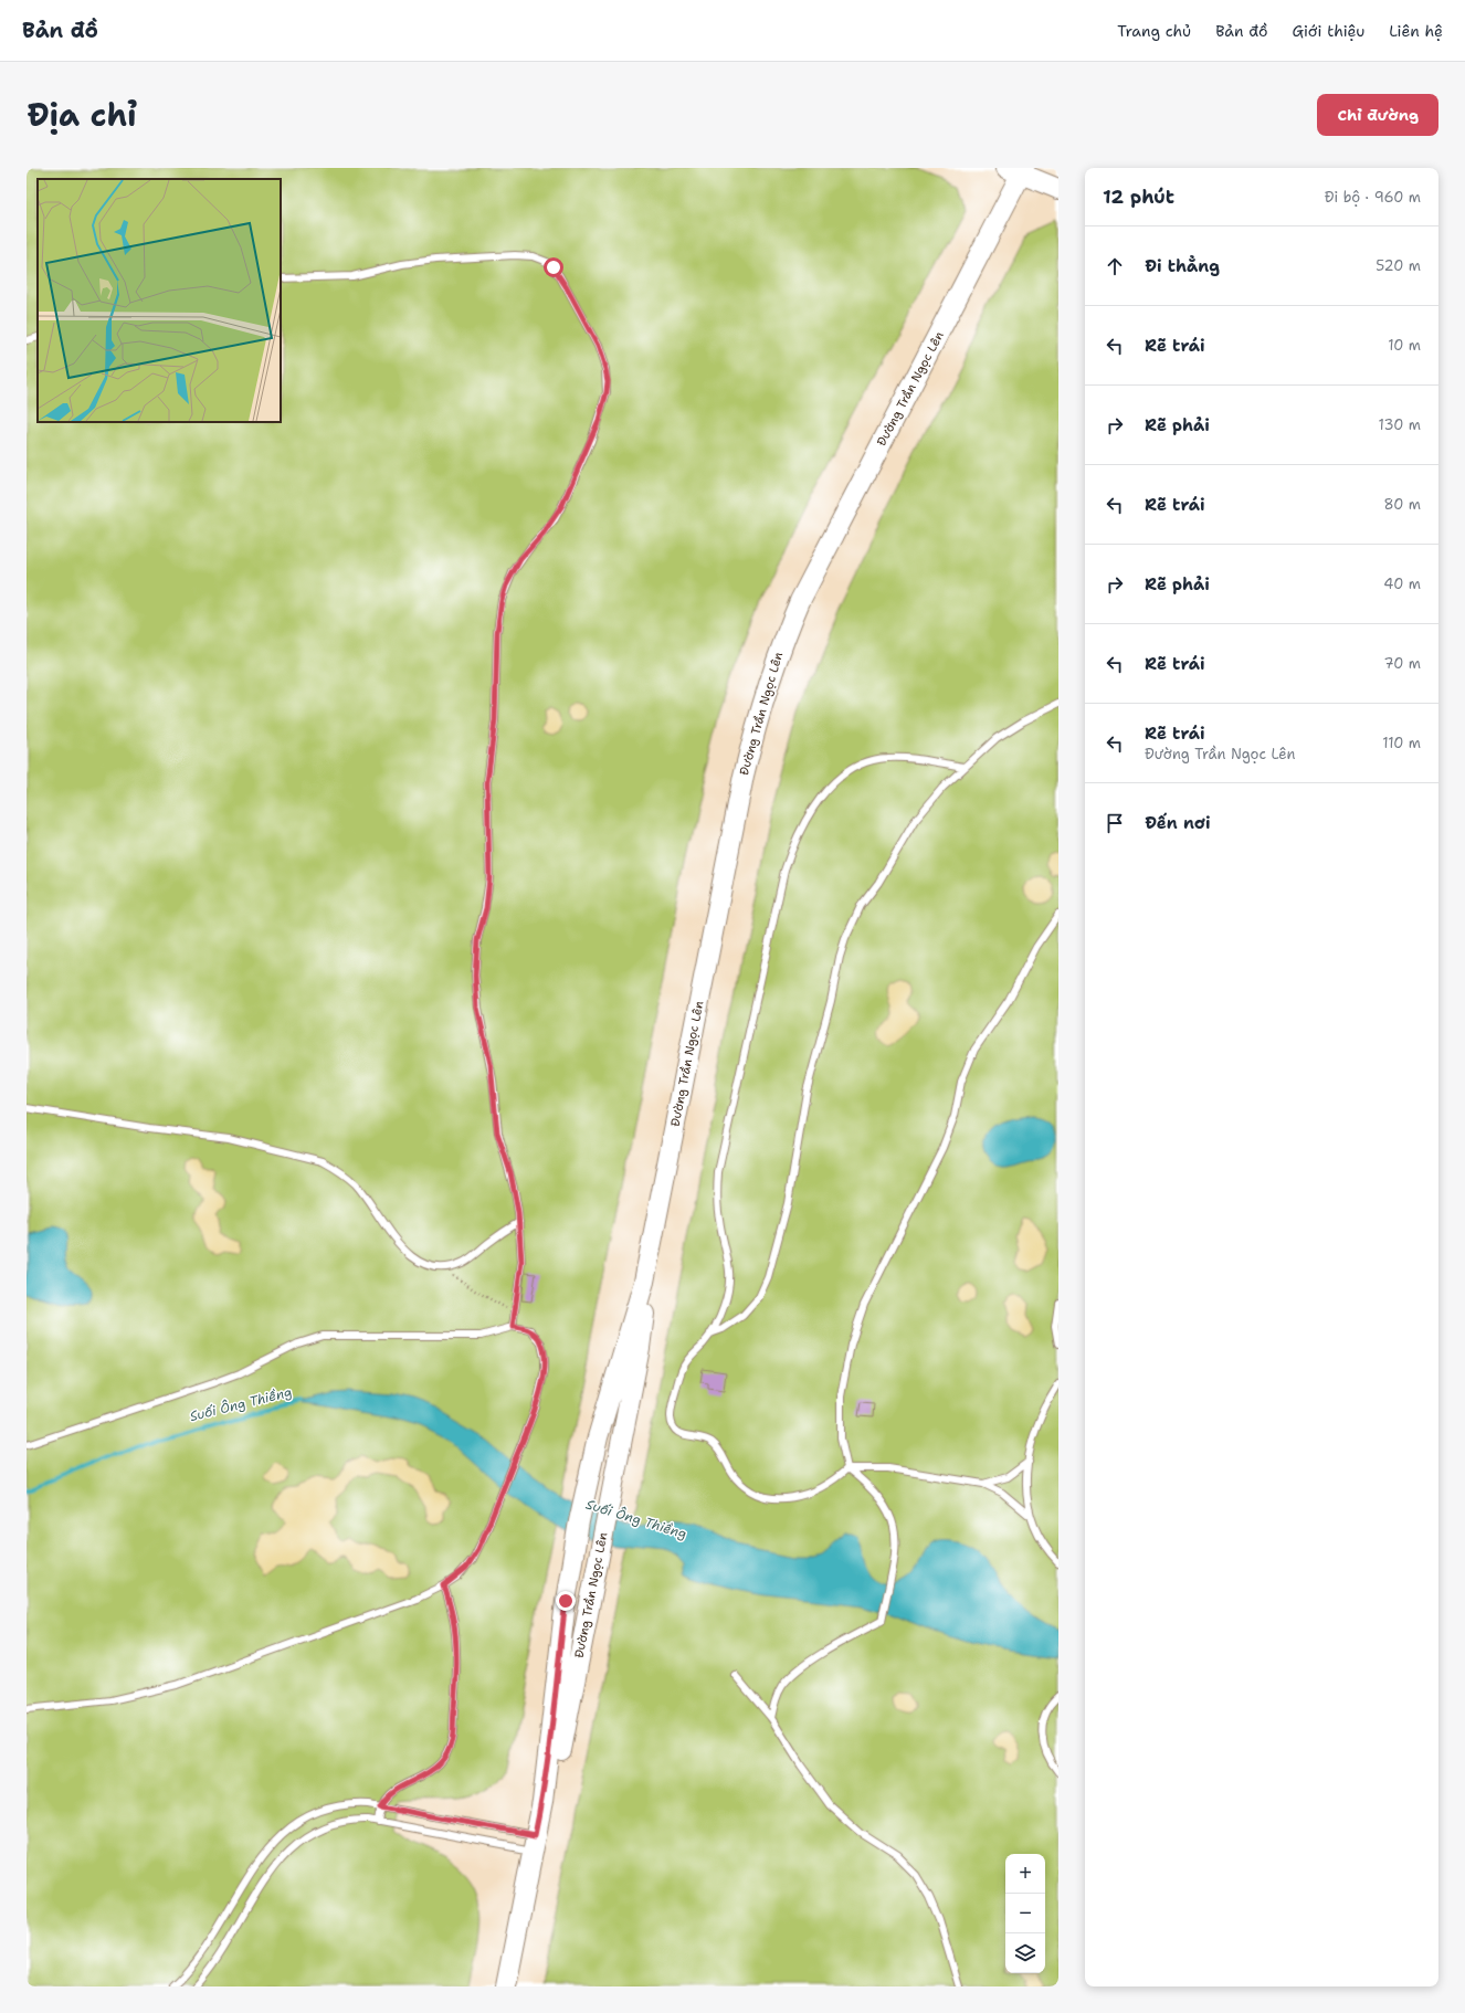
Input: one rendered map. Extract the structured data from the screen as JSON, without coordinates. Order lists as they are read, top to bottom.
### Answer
{
  "streets": {
    "street": ["Đường Trần Ngọc Lên"]
  },
  "water": ["Suối Ông Thiềng"],
  "page": {
    "header": "Bản đồ",
    "nav": [
      "Trang chủ",
      "Bản đồ",
      "Giới thiệu",
      "Liên hệ"
    ],
    "title": "Địa chỉ",
    "buttons": "Chỉ đường",
    "heading": ["12 phút", "Đi bộ · 960 m"],
    "list": [
      ["Đi thẳng", "520 m"],
      ["Rẽ trái", "10 m"],
      ["Rẽ phải", "130 m"],
      ["Rẽ trái", "80 m"],
      ["Rẽ phải", "40 m"],
      ["Rẽ trái", "70 m"],
      ["Rẽ trái", "Đường Trần Ngọc Lên", "110 m"],
      "Đến nơi"
    ],
    "map_buttons": ["+", "−"]
  }
}
